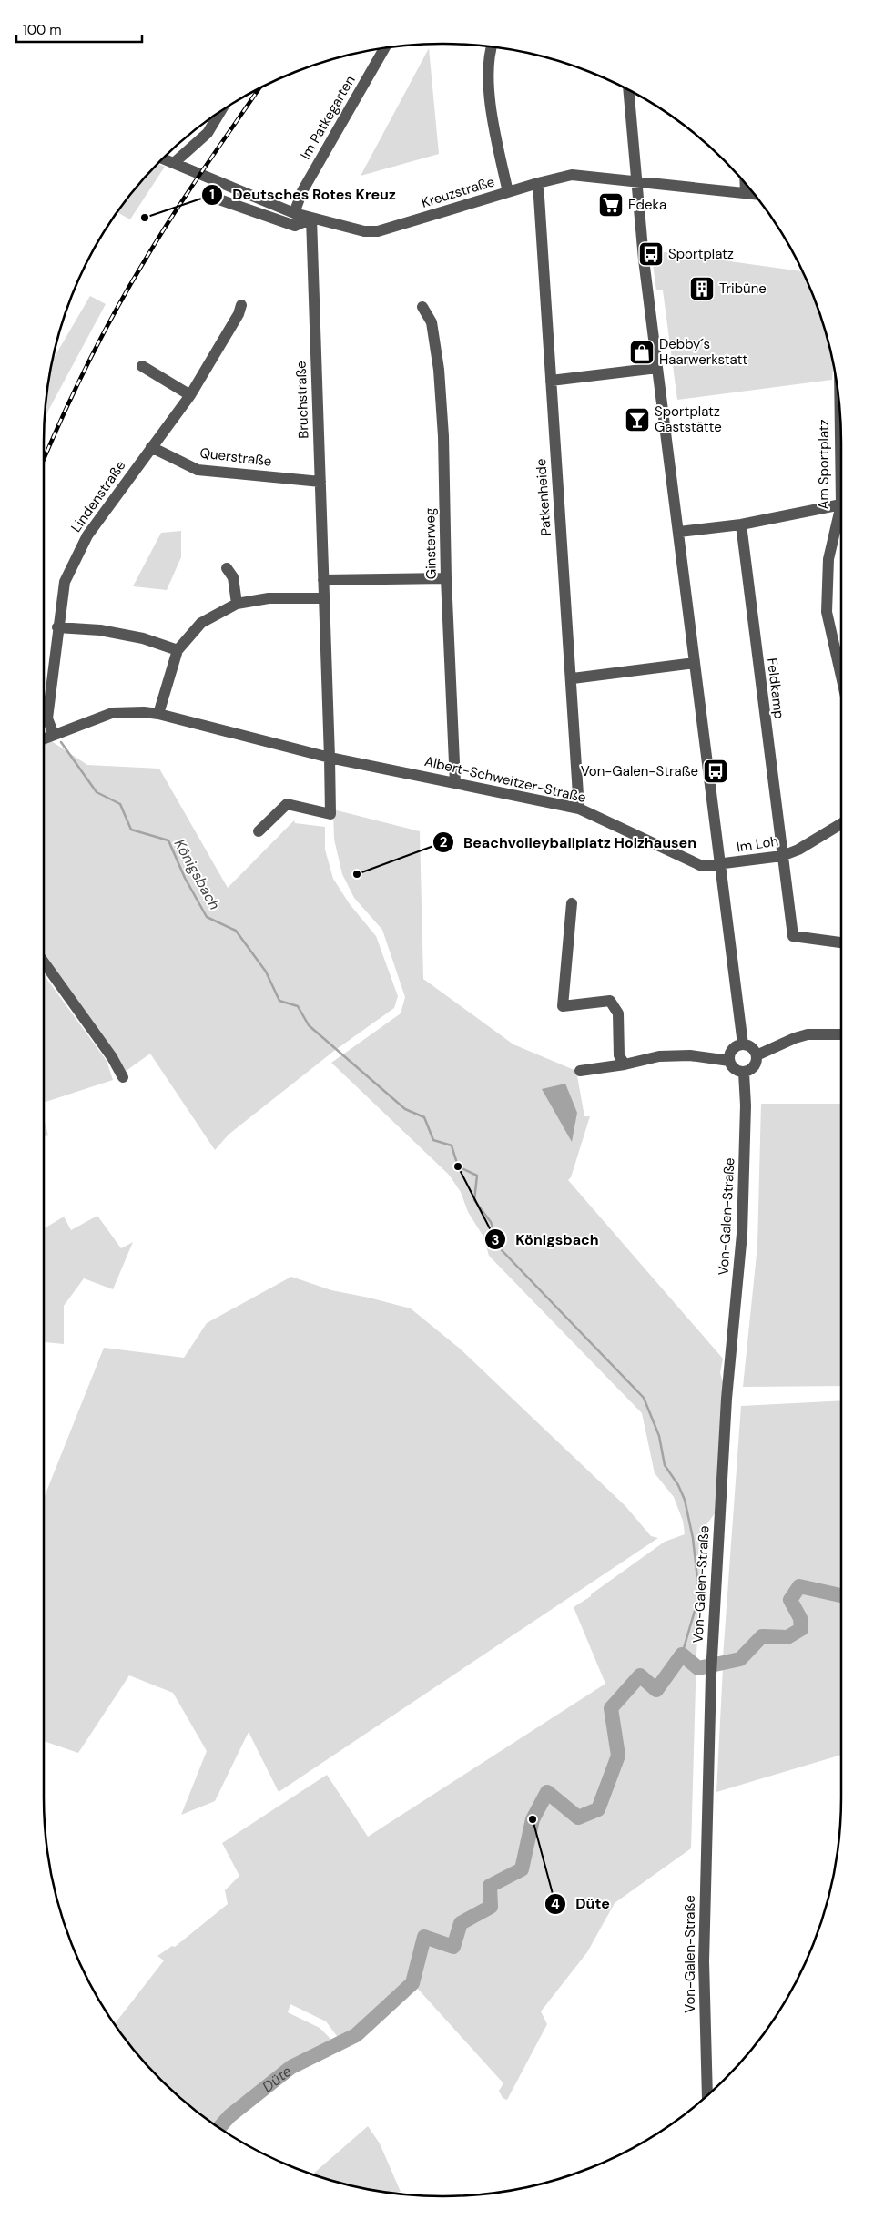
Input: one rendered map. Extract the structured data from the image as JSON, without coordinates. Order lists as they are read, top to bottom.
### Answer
{
  "streets": {
    "street": [
      "Im Patkegarten",
      "Kreuzstraße",
      "Bruchstraße",
      "Querstraße",
      "Am Sportplatz",
      "Lindenstraße",
      "Patkenheide",
      "Ginsterweg",
      "Feldkamp",
      "Albert-Schweitzer-Straße",
      "Im Loh",
      "Von-Galen-Straße"
    ]
  },
  "crossings": [
    ["Im Patkegarten", "Kreuzstraße"],
    ["Kreuzstraße", "Bruchstraße"],
    ["Kreuzstraße", "Patkenheide"],
    ["Bruchstraße", "Querstraße"],
    ["Bruchstraße", "Albert-Schweitzer-Straße"],
    ["Querstraße", "Lindenstraße"],
    ["Lindenstraße", "Albert-Schweitzer-Straße"],
    ["Patkenheide", "Albert-Schweitzer-Straße"],
    ["Ginsterweg", "Albert-Schweitzer-Straße"],
    ["Feldkamp", "Im Loh"],
    ["Albert-Schweitzer-Straße", "Im Loh"]
  ],
  "water": ["Königsbach", "Düte"],
  "places": {
    "supermarket": ["Edeka"],
    "other": [
      "Deutsches Rotes Kreuz",
      "Beachvolleyballplatz Holzhausen",
      "Königsbach",
      "Düte"
    ],
    "bus stop": ["Sportplatz", "Von-Galen-Straße"],
    "building": ["Tribüne"],
    "shop": ["Debby´s Haarwerkstatt"],
    "bar": ["Sportplatz Gaststätte"]
  },
  "scale_bar": "100 m"
}
